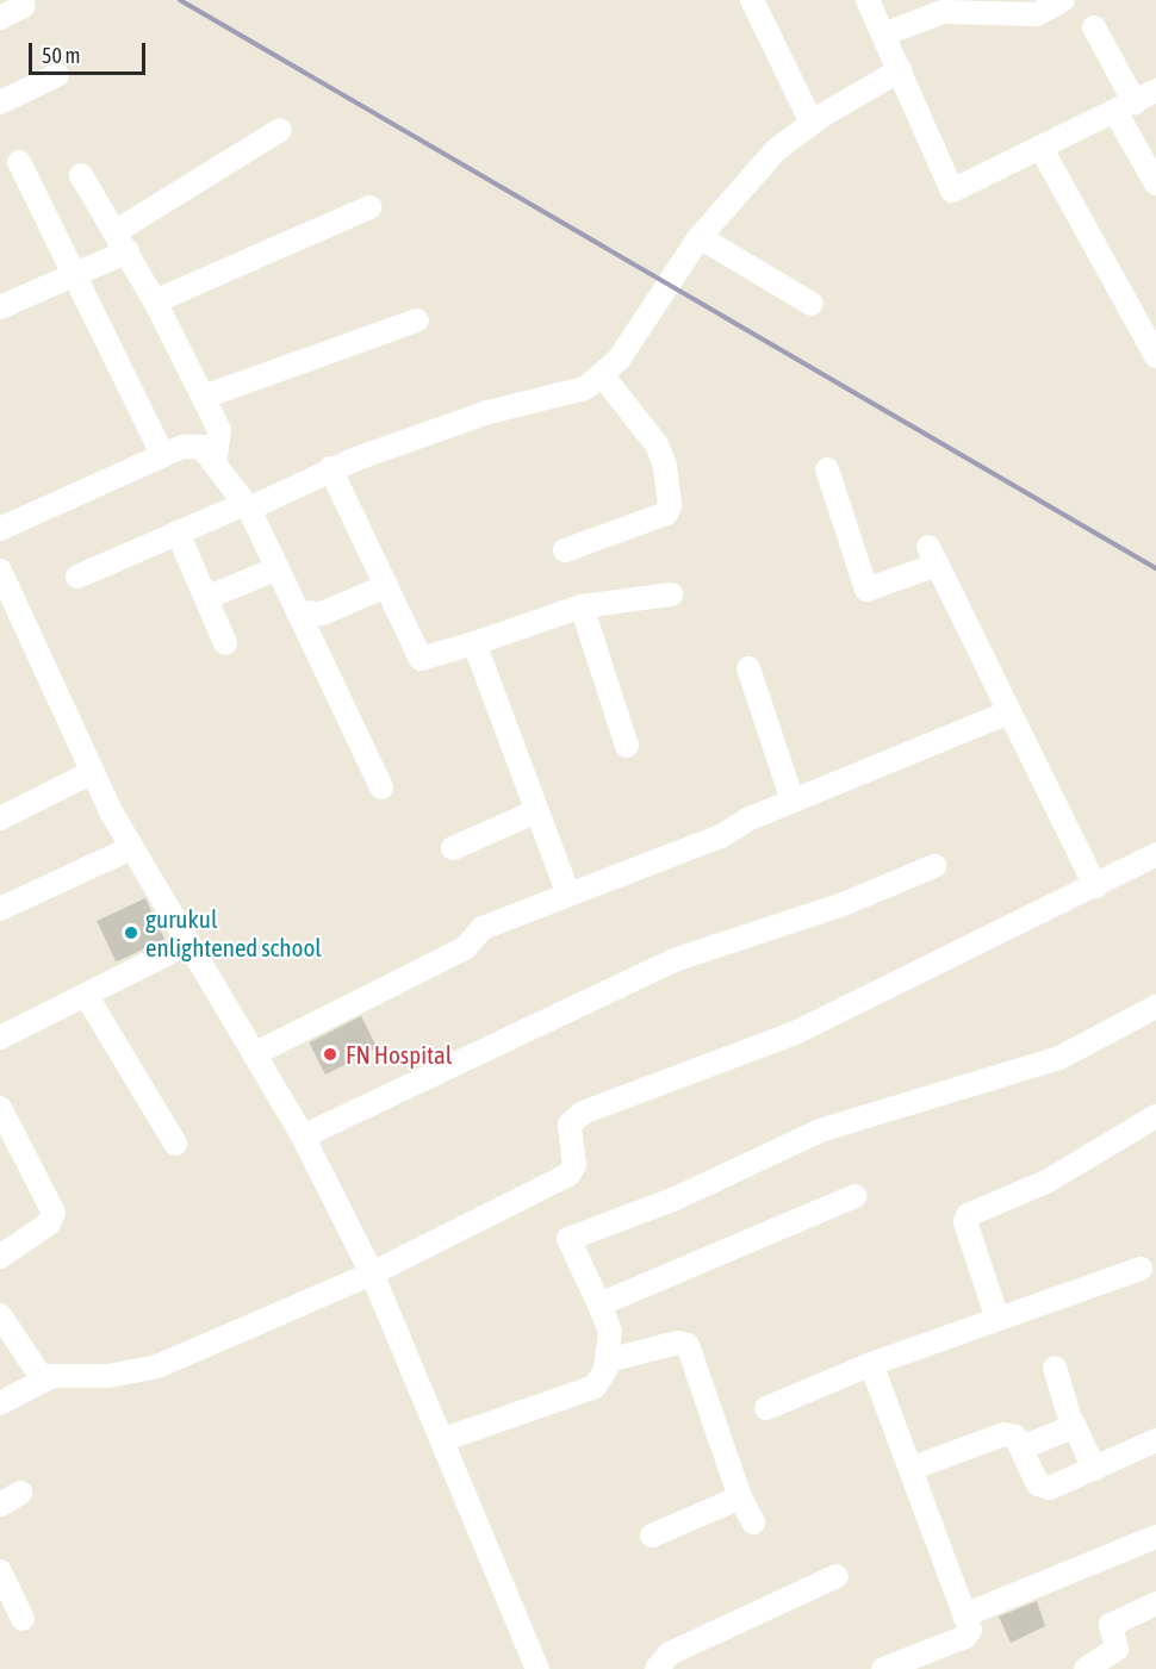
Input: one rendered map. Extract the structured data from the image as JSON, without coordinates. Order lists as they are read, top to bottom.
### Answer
{
  "places": ["gurukul enlightened school", "FN Hospital"],
  "scale_bar": "50 m"
}
